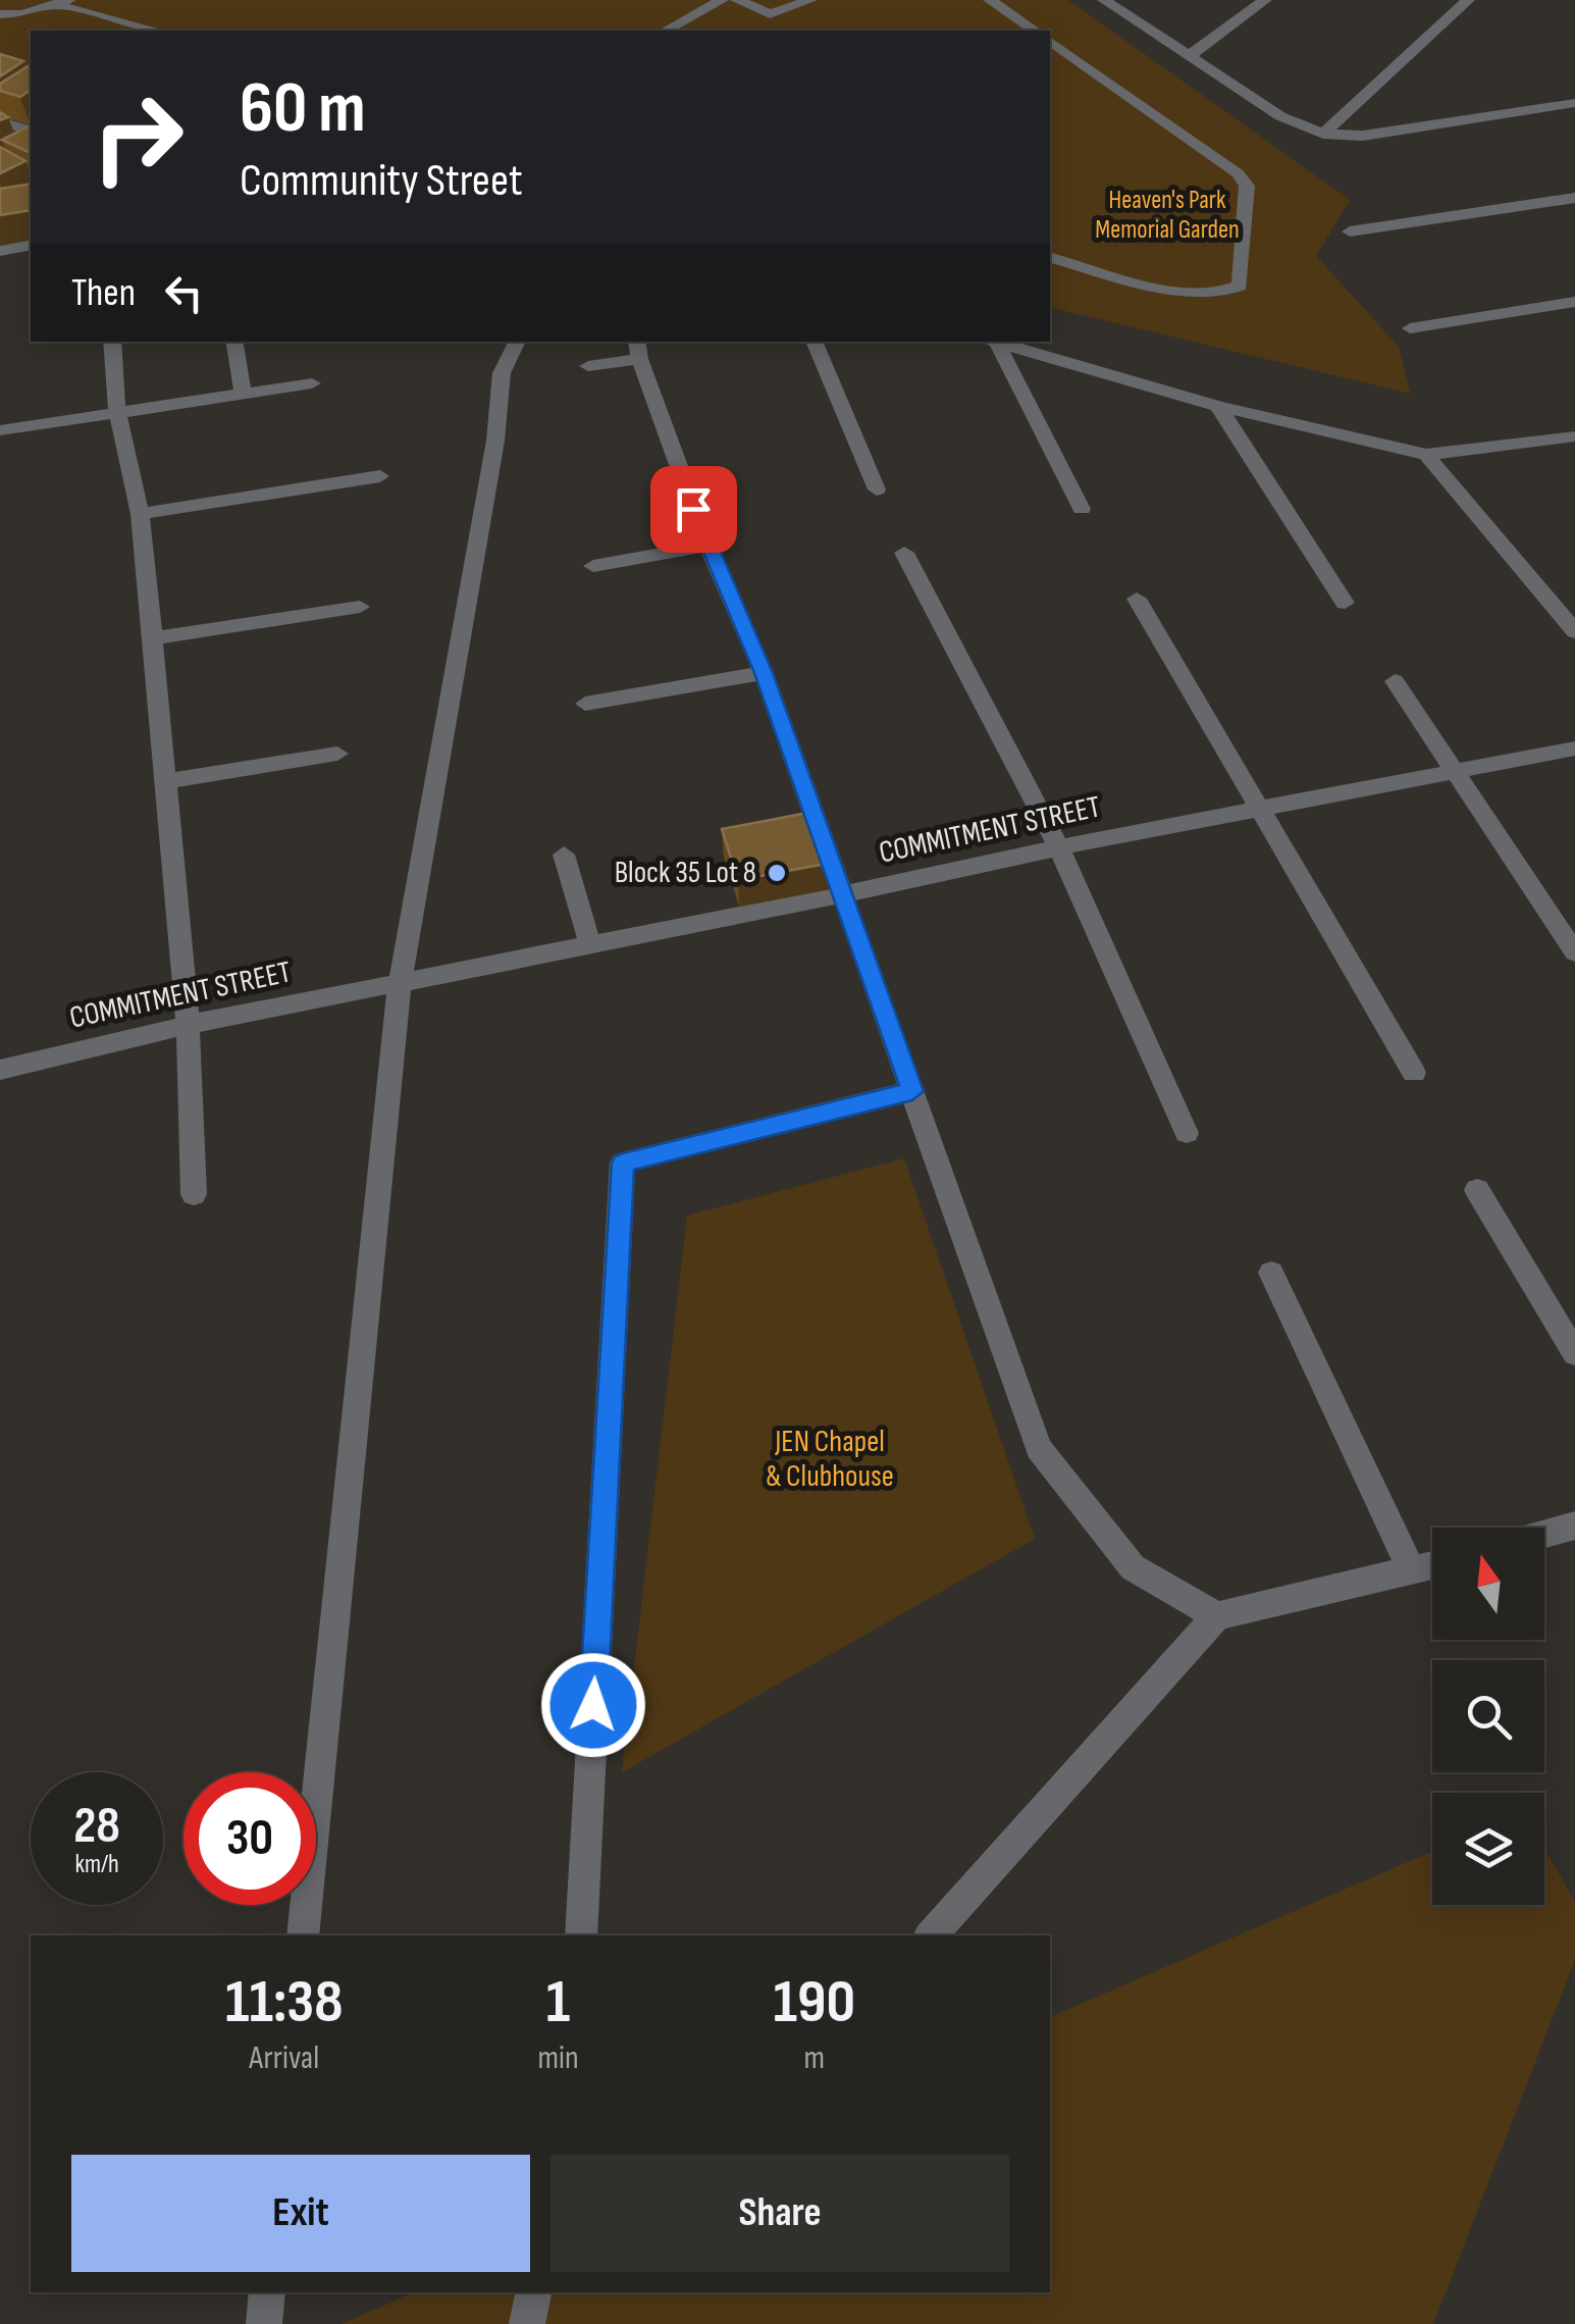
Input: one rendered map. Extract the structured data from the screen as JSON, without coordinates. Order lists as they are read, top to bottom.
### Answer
{
  "streets": {
    "street": ["COMMITMENT STREET"]
  },
  "parks": ["Heaven's Park Memorial Garden", "JEN Chapel & Clubhouse"],
  "places": ["Block 35 Lot 8"],
  "north": "top",
  "page": {
    "turn": ["60 m", "Community Street"],
    "then": "Then",
    "speed": "28 km/h",
    "limit": "30",
    "eta": [
      "11:38",
      "Arrival",
      "1",
      "min",
      "190",
      "m"
    ],
    "buttons": ["Exit", "Share"]
  }
}
